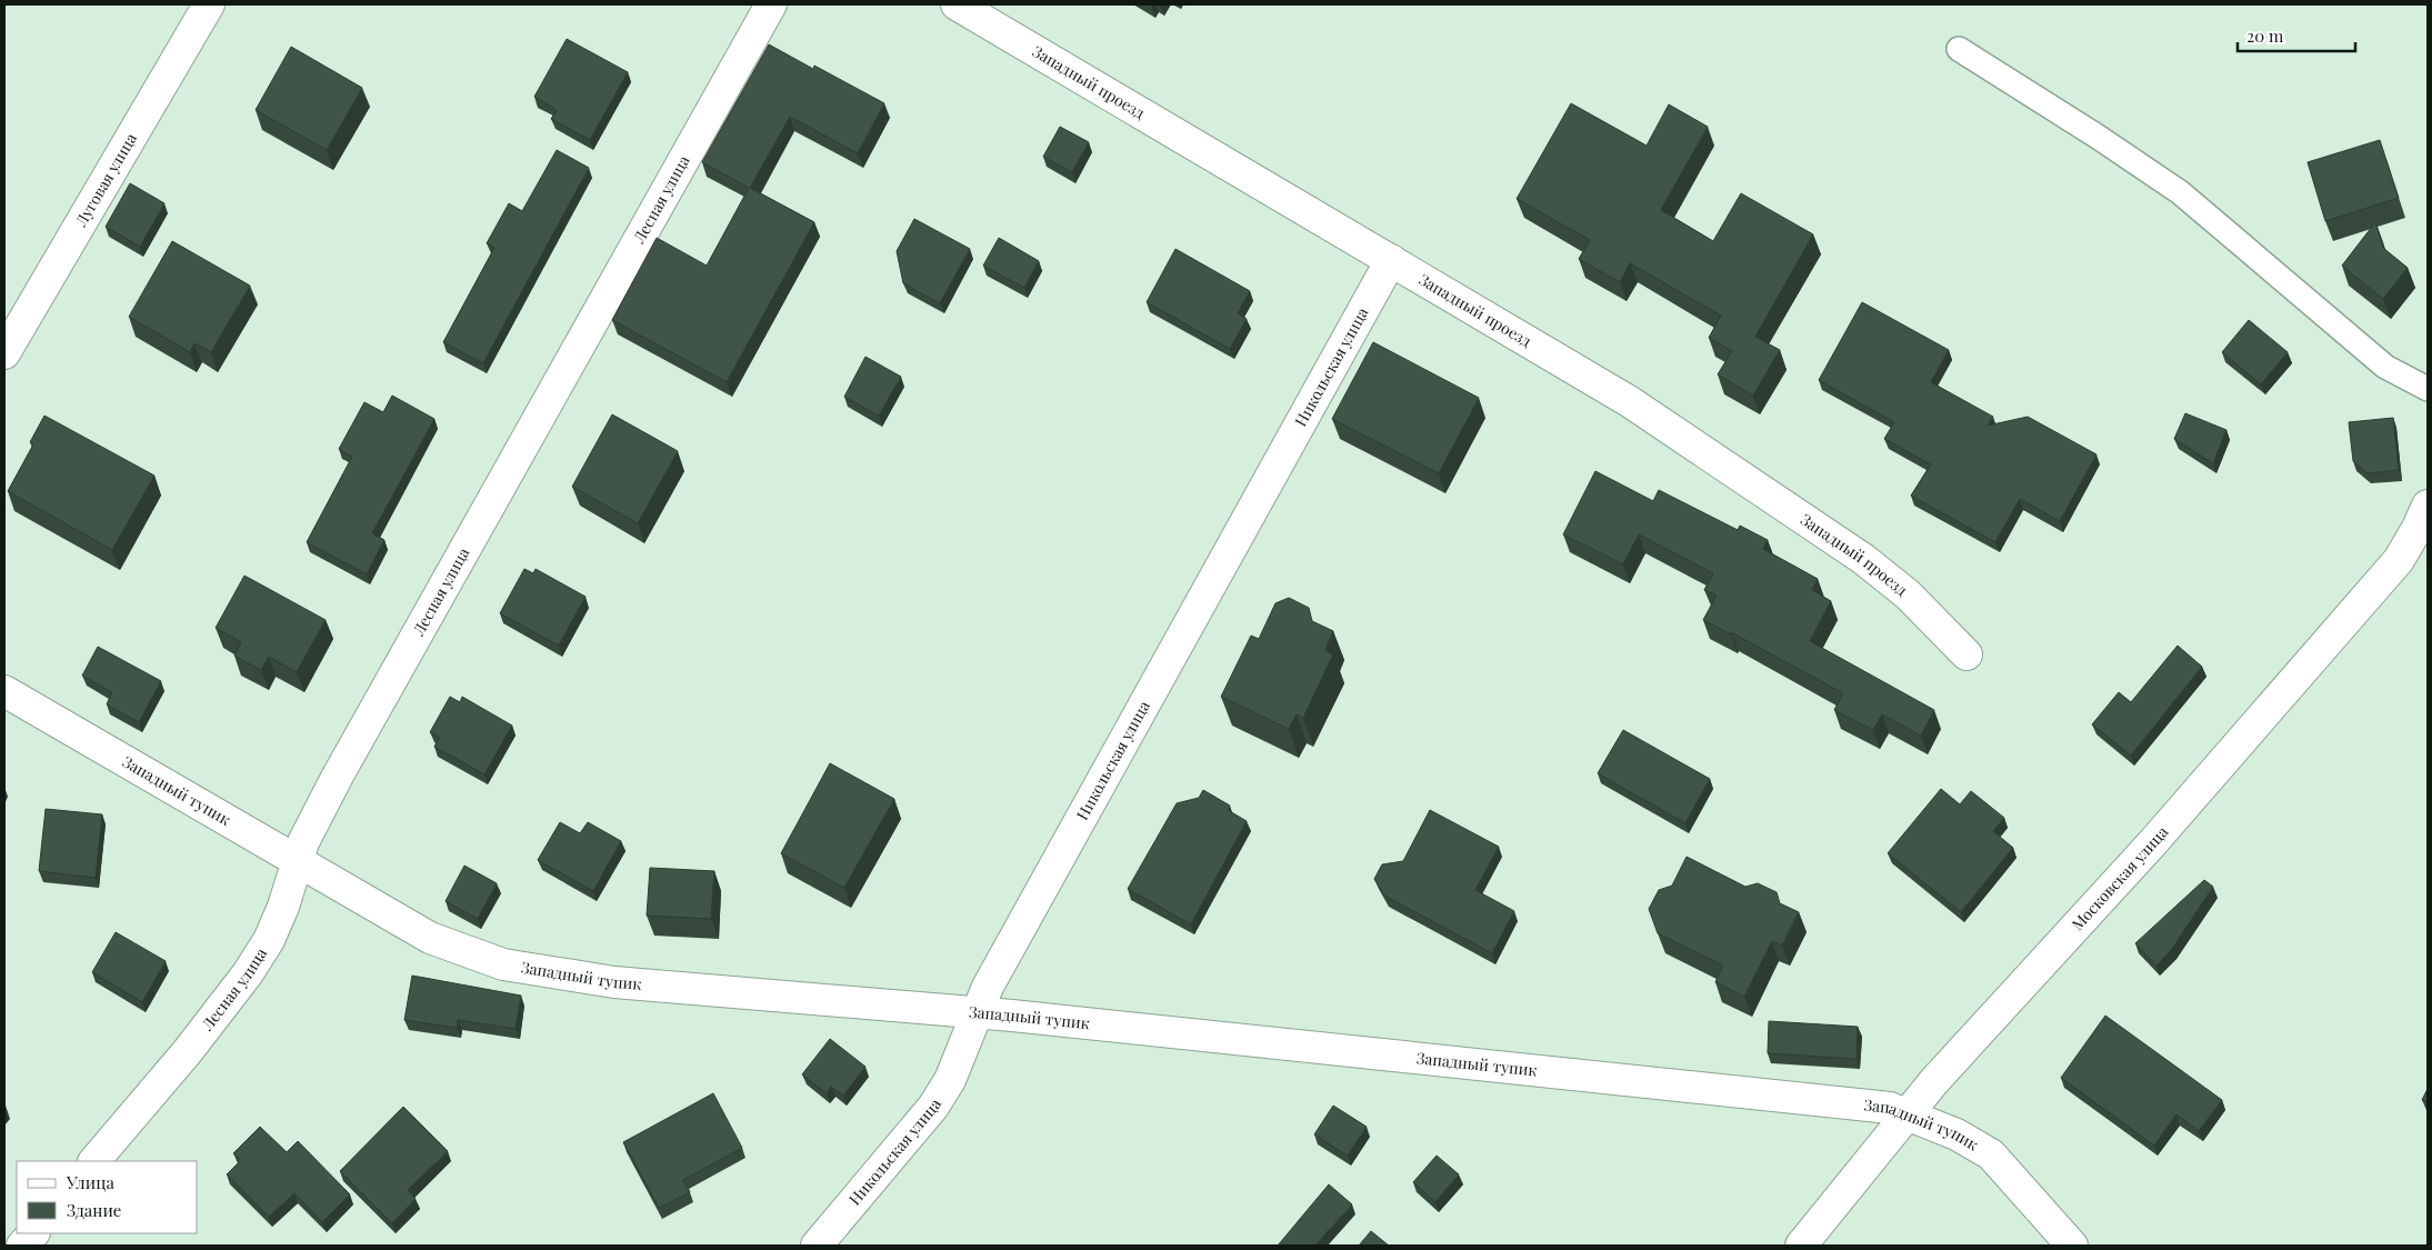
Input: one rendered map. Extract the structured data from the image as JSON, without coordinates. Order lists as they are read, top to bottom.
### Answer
{
  "streets": {
    "street": [
      "Западный проезд",
      "Луговая улица",
      "Лесная улица",
      "Никольская улица",
      "Западный тупик",
      "Московская улица"
    ]
  },
  "crossings": [
    ["Западный проезд", "Никольская улица"],
    ["Лесная улица", "Западный тупик"],
    ["Никольская улица", "Западный тупик"],
    ["Западный тупик", "Московская улица"]
  ],
  "legend": ["Улица", "Здание"],
  "scale_bar": "20 m"
}
